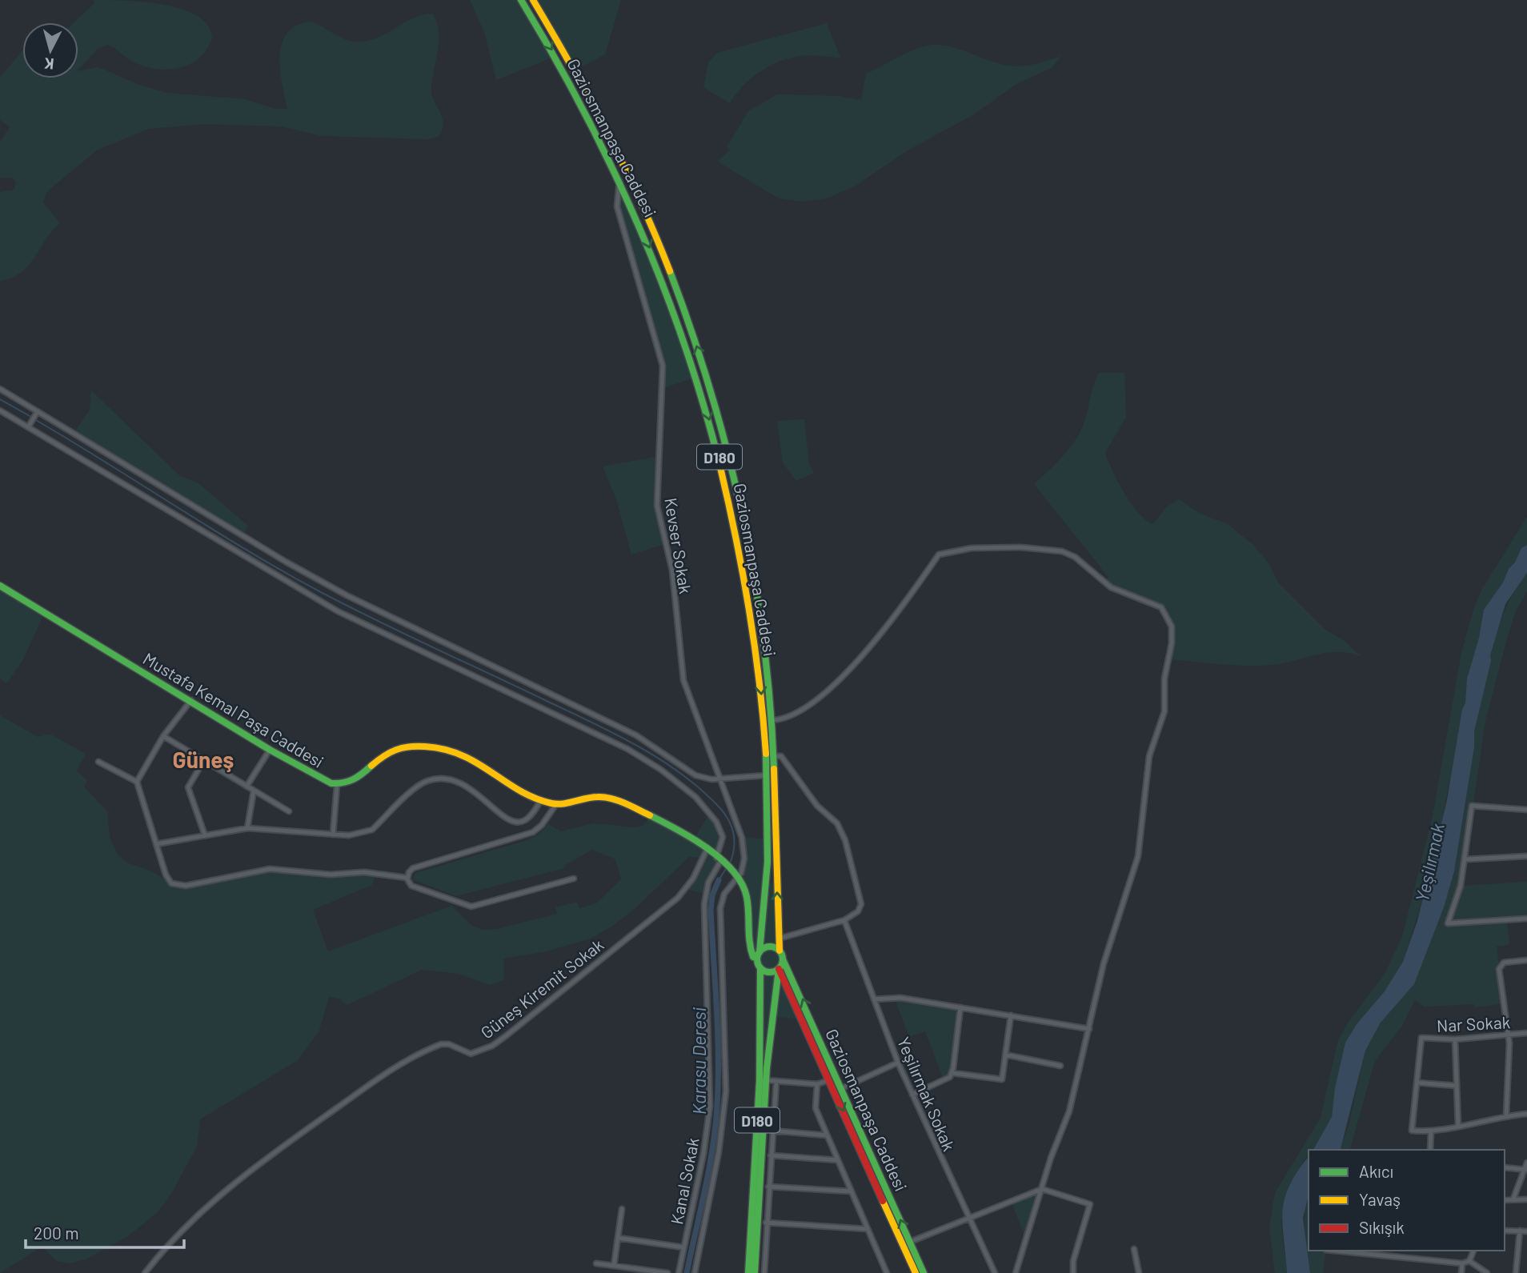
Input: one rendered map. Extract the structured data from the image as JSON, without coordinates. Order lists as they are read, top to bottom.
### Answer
{
  "streets": {
    "main road": ["Gaziosmanpaşa Caddesi", "D180", "Mustafa Kemal Paşa Caddesi"],
    "street": [
      "Kevser Sokak",
      "Güneş Kiremit Sokak",
      "Nar Sokak",
      "Yeşilırmak Sokak",
      "Kanal Sokak"
    ]
  },
  "crossings": [
    ["Gaziosmanpaşa Caddesi", "D180"],
    ["Gaziosmanpaşa Caddesi", "Kevser Sokak"],
    ["Gaziosmanpaşa Caddesi", "Mustafa Kemal Paşa Caddesi"],
    ["D180", "Mustafa Kemal Paşa Caddesi"],
    ["Kevser Sokak", "Mustafa Kemal Paşa Caddesi"],
    ["Mustafa Kemal Paşa Caddesi", "Güneş Kiremit Sokak"],
    ["Mustafa Kemal Paşa Caddesi", "Kanal Sokak"]
  ],
  "districts": ["Güneş"],
  "water": ["Yeşilırmak", "Karasu Deresi"],
  "legend": ["Akıcı", "Yavaş", "Sıkışık"],
  "scale_bar": "200 m",
  "north": "bottom"
}
